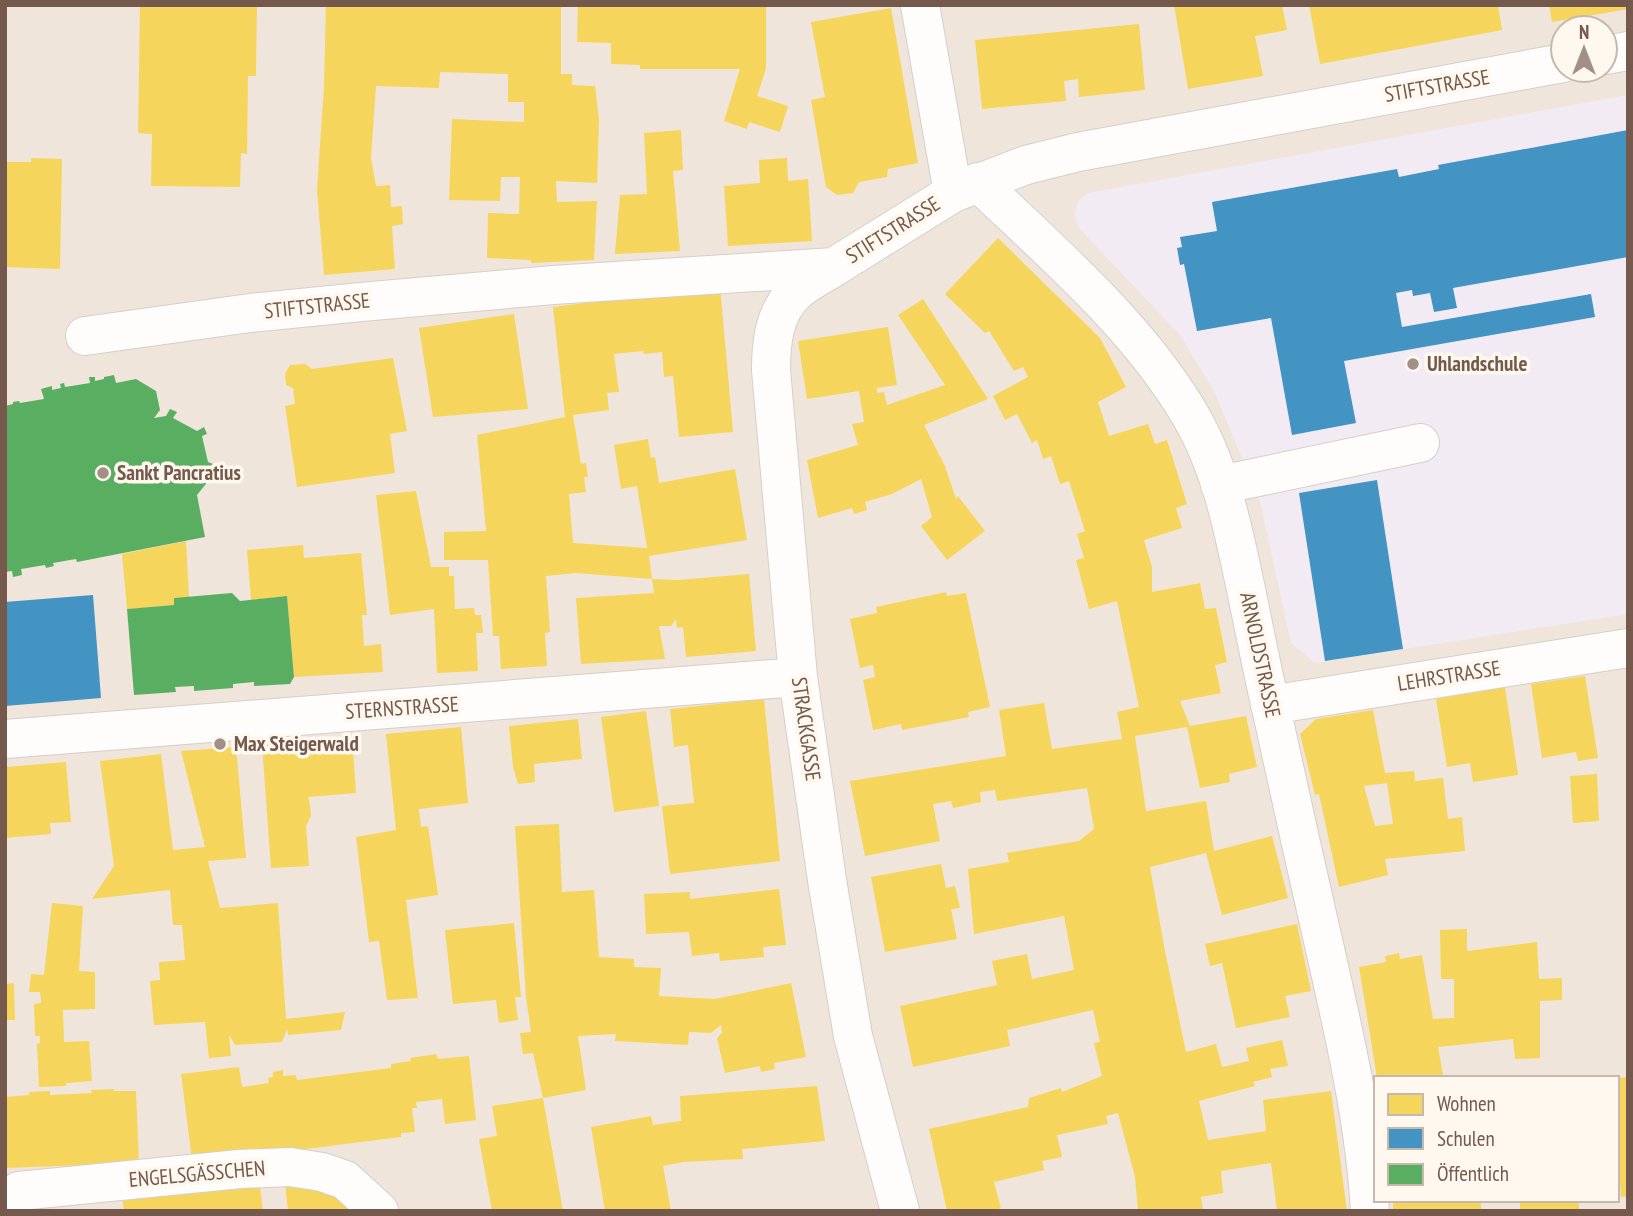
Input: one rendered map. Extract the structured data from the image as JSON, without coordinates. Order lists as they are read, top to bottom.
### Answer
{
  "streets": {
    "street": [
      "STIFTSTRASSE",
      "ARNOLDSTRASSE",
      "LEHRSTRASSE",
      "STERNSTRASSE",
      "STRACKGASSE",
      "ENGELSGÄSSCHEN"
    ]
  },
  "crossings": [
    ["STIFTSTRASSE", "ARNOLDSTRASSE"],
    ["STIFTSTRASSE", "STRACKGASSE"],
    ["ARNOLDSTRASSE", "LEHRSTRASSE"],
    ["STERNSTRASSE", "STRACKGASSE"]
  ],
  "places": ["Uhlandschule", "Sankt Pancratius", "Max Steigerwald"],
  "legend": ["Wohnen", "Schulen", "Öffentlich"],
  "north": "top"
}
